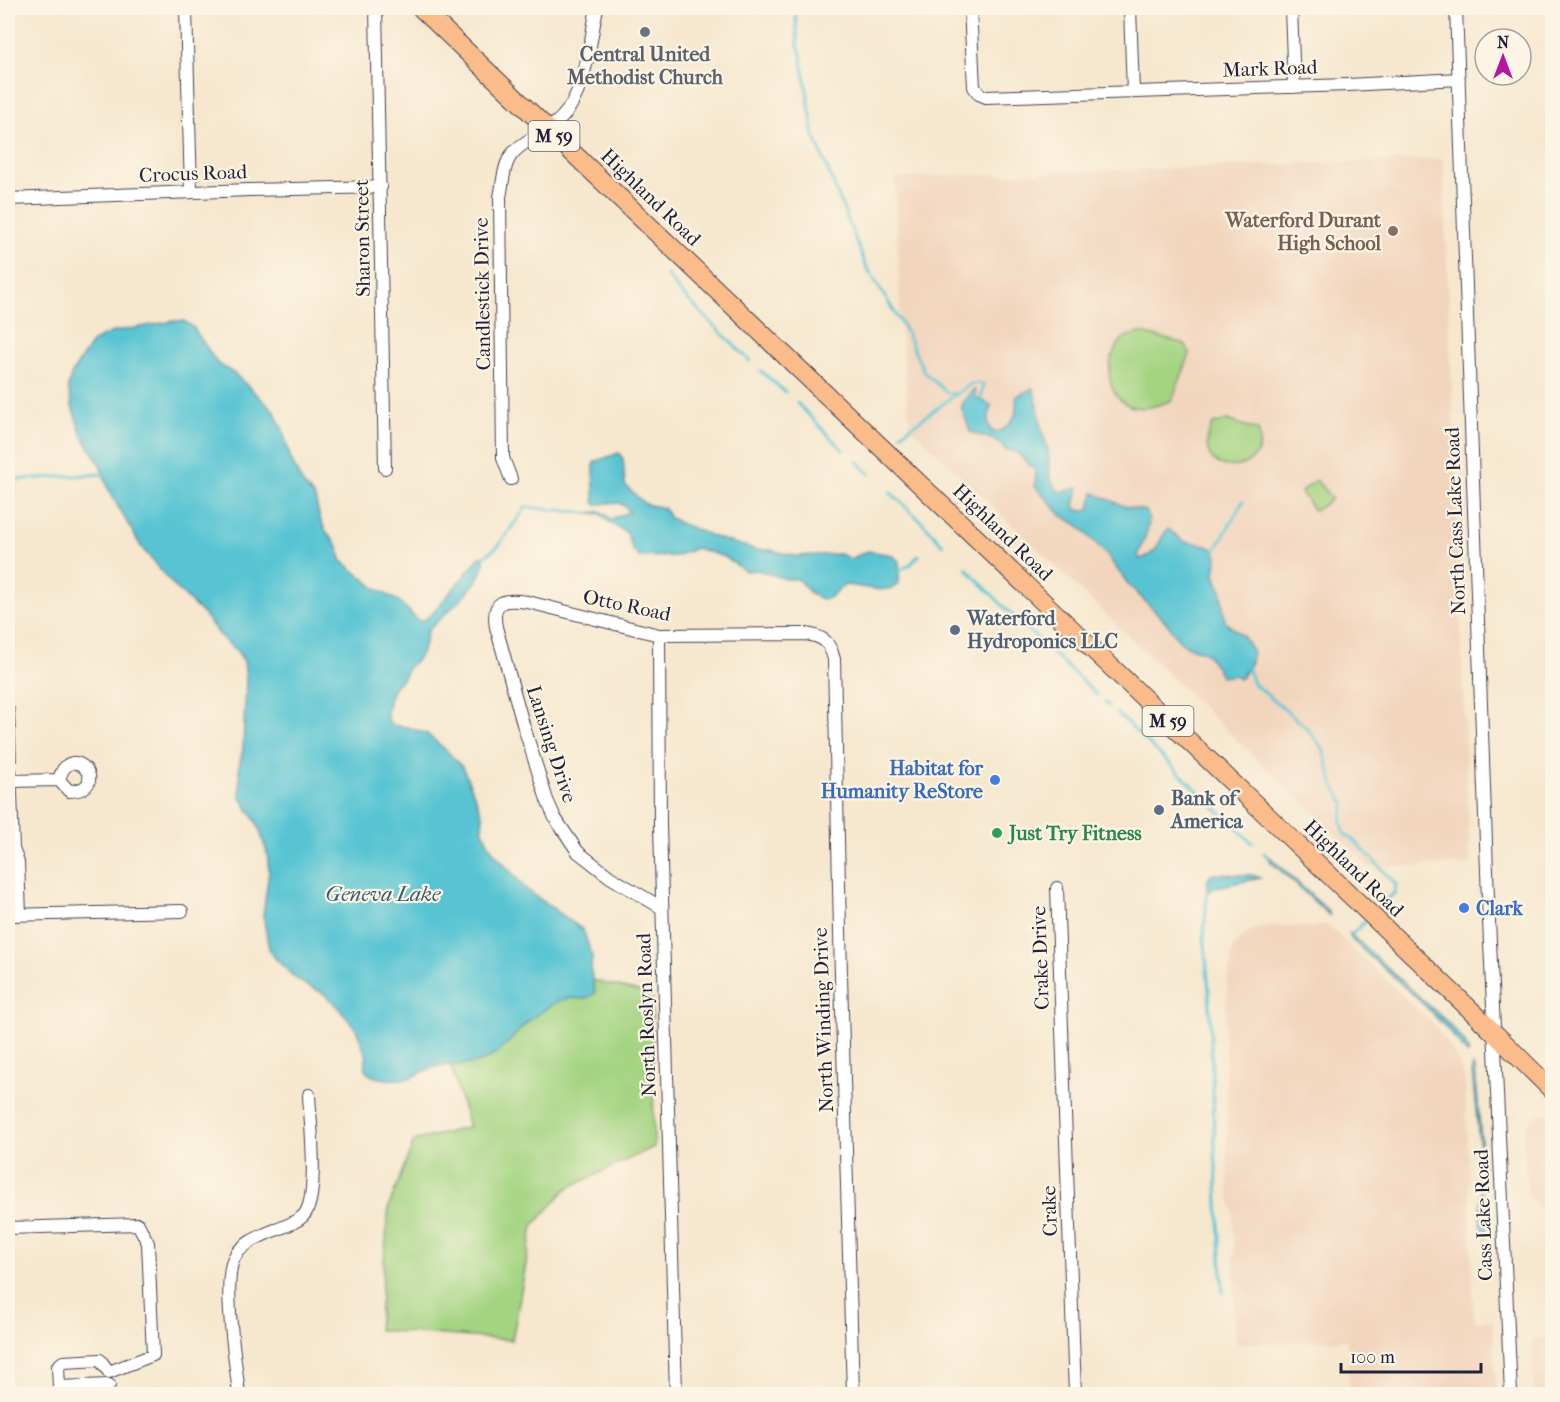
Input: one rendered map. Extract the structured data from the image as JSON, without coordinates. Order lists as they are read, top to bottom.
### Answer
{
  "streets": {
    "highway": ["M 59", "Highland Road"],
    "street": [
      "Mark Road",
      "Crocus Road",
      "Sharon Street",
      "Candlestick Drive",
      "North Cass Lake Road",
      "Otto Road",
      "Lansing Drive",
      "Crake Drive",
      "North Roslyn Road",
      "North Winding Drive",
      "Crake",
      "Cass Lake Road"
    ]
  },
  "crossings": [
    ["Mark Road", "North Cass Lake Road"],
    ["Crocus Road", "Sharon Street"],
    ["Highland Road", "Candlestick Drive"],
    ["Highland Road", "North Cass Lake Road"],
    ["Highland Road", "Cass Lake Road"],
    ["North Cass Lake Road", "Cass Lake Road"],
    ["Otto Road", "Lansing Drive"],
    ["Otto Road", "North Roslyn Road"],
    ["Otto Road", "North Winding Drive"],
    ["Lansing Drive", "North Roslyn Road"],
    ["Crake Drive", "Crake"]
  ],
  "water": ["Geneva Lake"],
  "places": [
    "Central United Methodist Church",
    "Waterford Durant High School",
    "Waterford Hydroponics LLC",
    "Habitat for Humanity ReStore",
    "Bank of America",
    "Just Try Fitness",
    "Clark"
  ],
  "scale_bar": "100 m",
  "north": "top"
}
